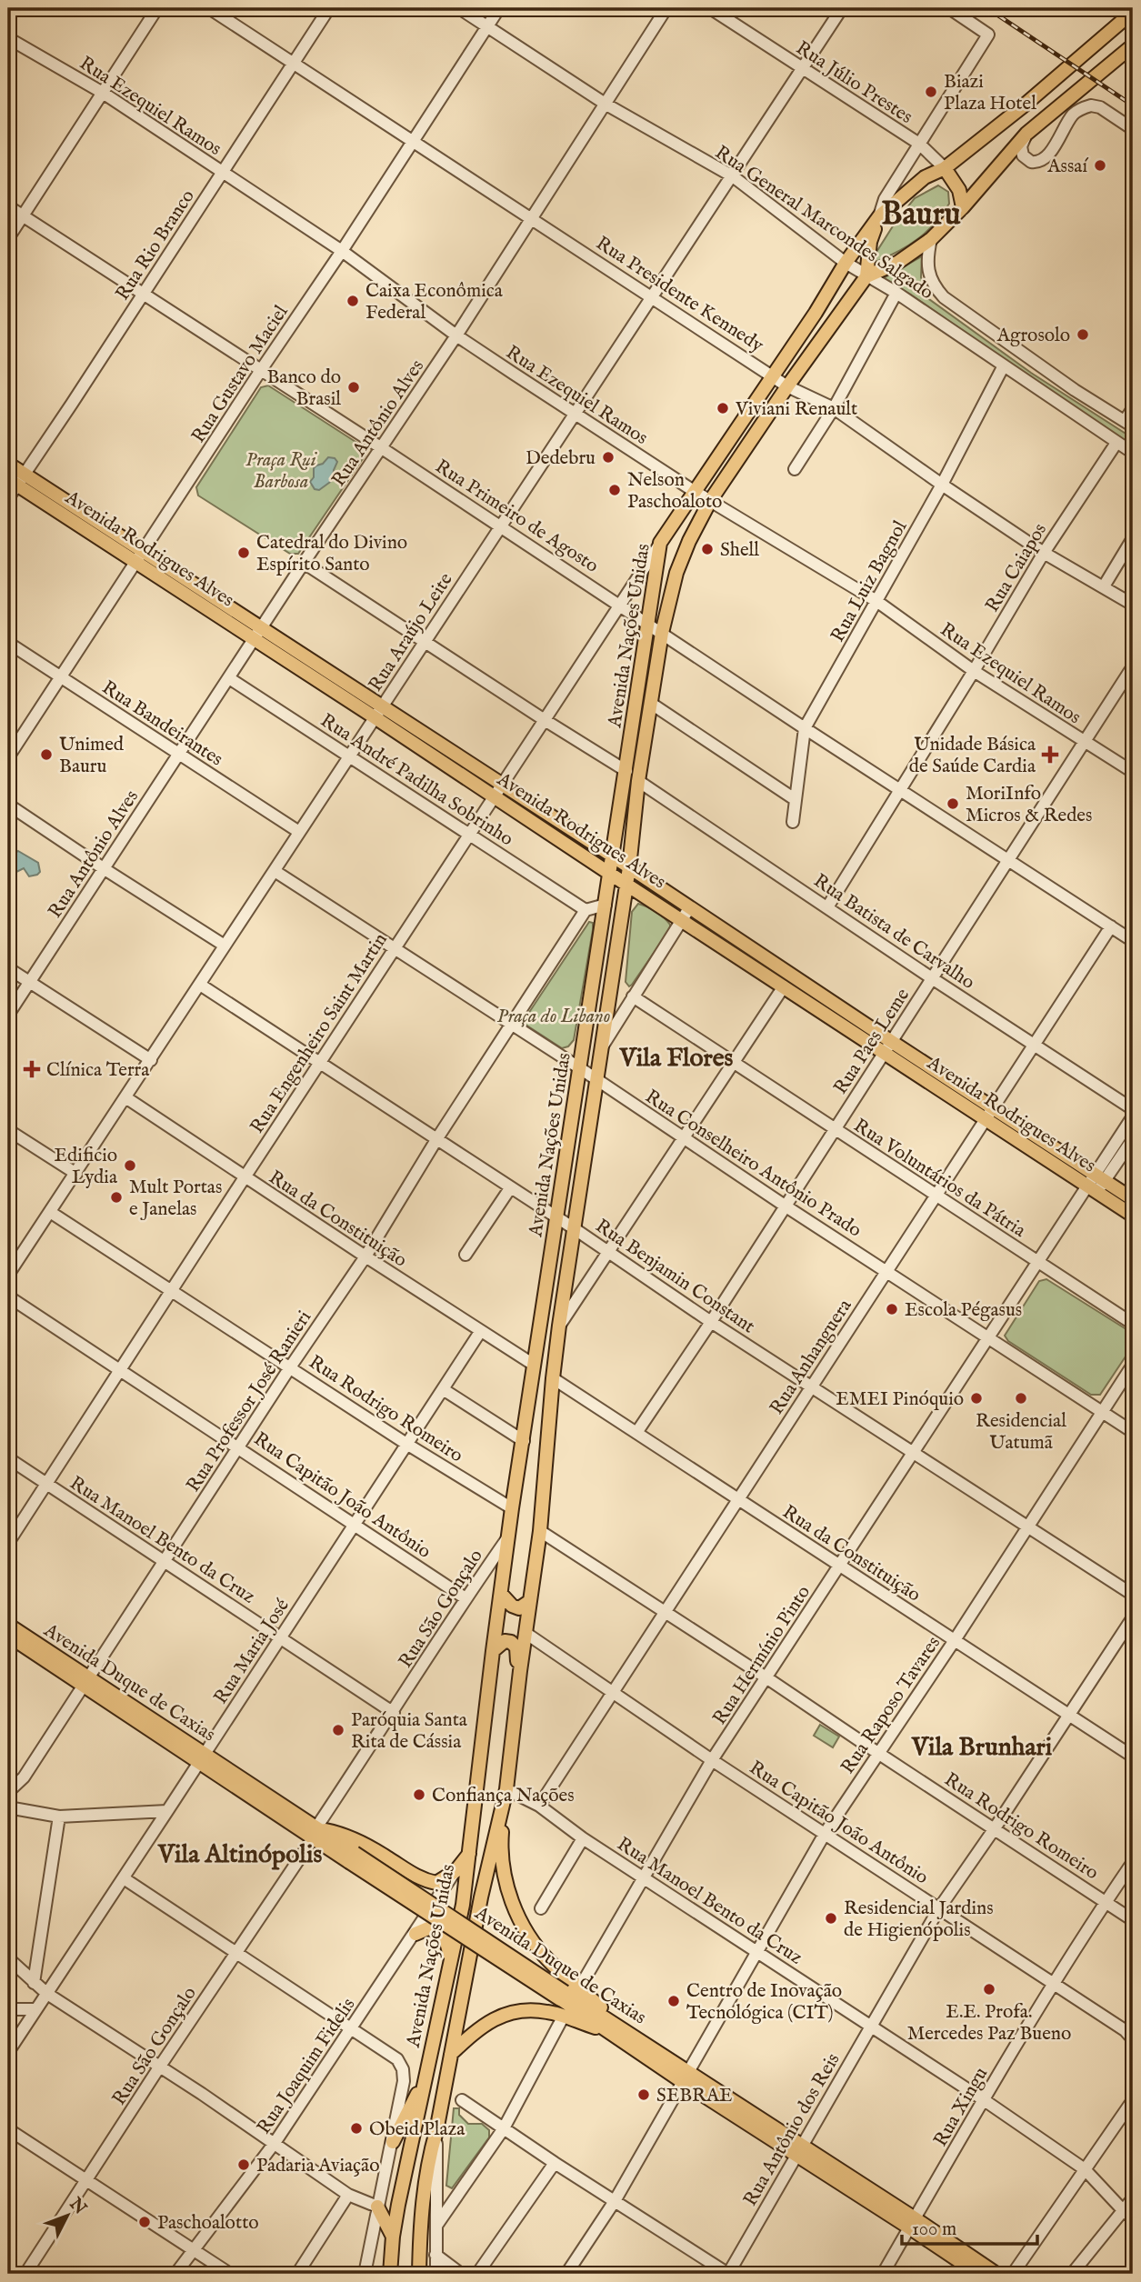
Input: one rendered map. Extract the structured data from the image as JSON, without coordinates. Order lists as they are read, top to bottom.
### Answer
{
  "streets": {
    "main road": ["Avenida Rodrigues Alves", "Avenida Nações Unidas", "Avenida Duque de Caxias"],
    "street": [
      "Rua Júlio Prestes",
      "Rua Ezequiel Ramos",
      "Rua General Marcondes Salgado",
      "Rua Rio Branco",
      "Rua Presidente Kennedy",
      "Rua Gustavo Maciel",
      "Rua Antônio Alves",
      "Rua Primeiro de Agosto",
      "Rua Caiapos",
      "Rua Luiz Bagnol",
      "Rua Araújo Leite",
      "Rua Bandeirantes",
      "Rua André Padilha Sobrinho",
      "Rua Batista de Carvalho",
      "Rua Engenheiro Saint Martin",
      "Rua Paes Leme",
      "Rua Conselheiro Antônio Prado",
      "Rua Voluntários da Pátria",
      "Rua da Constituição",
      "Rua Benjamin Constant",
      "Rua Anhanguera",
      "Rua Professor José Ranieri",
      "Rua Rodrigo Romeiro",
      "Rua Capitão João Antônio",
      "Rua Manoel Bento da Cruz",
      "Rua São Gonçalo",
      "Rua Maria José",
      "Rua Hermínio Pinto",
      "Rua Raposo Tavares",
      "Rua Joaquim Fidelis",
      "Rua Xingu",
      "Rua Antônio dos Reis"
    ]
  },
  "crossings": [
    ["Rua Júlio Prestes", "Rua Araújo Leite"],
    ["Rua Júlio Prestes", "Avenida Nações Unidas"],
    ["Rua Ezequiel Ramos", "Rua Rio Branco"],
    ["Rua Ezequiel Ramos", "Rua Gustavo Maciel"],
    ["Rua Ezequiel Ramos", "Rua Antônio Alves"],
    ["Rua Ezequiel Ramos", "Rua Caiapos"],
    ["Rua Ezequiel Ramos", "Rua Luiz Bagnol"],
    ["Rua Ezequiel Ramos", "Rua Araújo Leite"],
    ["Rua Ezequiel Ramos", "Avenida Nações Unidas"],
    ["Rua Ezequiel Ramos", "Rua Paes Leme"],
    ["Rua General Marcondes Salgado", "Rua Gustavo Maciel"],
    ["Rua General Marcondes Salgado", "Rua Antônio Alves"],
    ["Rua General Marcondes Salgado", "Rua Caiapos"],
    ["Rua General Marcondes Salgado", "Rua Luiz Bagnol"],
    ["Rua General Marcondes Salgado", "Rua Araújo Leite"],
    ["Rua General Marcondes Salgado", "Avenida Nações Unidas"],
    ["Rua Rio Branco", "Rua Presidente Kennedy"],
    ["Rua Rio Branco", "Rua Primeiro de Agosto"],
    ["Rua Rio Branco", "Avenida Rodrigues Alves"],
    ["Rua Presidente Kennedy", "Rua Gustavo Maciel"],
    ["Rua Presidente Kennedy", "Rua Antônio Alves"],
    ["Rua Presidente Kennedy", "Rua Caiapos"],
    ["Rua Presidente Kennedy", "Rua Luiz Bagnol"],
    ["Rua Presidente Kennedy", "Rua Araújo Leite"],
    ["Rua Presidente Kennedy", "Avenida Nações Unidas"],
    ["Rua Gustavo Maciel", "Rua Primeiro de Agosto"],
    ["Rua Gustavo Maciel", "Avenida Rodrigues Alves"],
    ["Rua Gustavo Maciel", "Rua Bandeirantes"],
    ["Rua Antônio Alves", "Rua Primeiro de Agosto"],
    ["Rua Antônio Alves", "Avenida Rodrigues Alves"],
    ["Rua Antônio Alves", "Rua Bandeirantes"],
    ["Rua Antônio Alves", "Rua André Padilha Sobrinho"],
    ["Rua Primeiro de Agosto", "Rua Caiapos"],
    ["Rua Primeiro de Agosto", "Rua Luiz Bagnol"],
    ["Rua Primeiro de Agosto", "Rua Araújo Leite"],
    ["Rua Primeiro de Agosto", "Avenida Nações Unidas"],
    ["Rua Primeiro de Agosto", "Rua Engenheiro Saint Martin"],
    ["Rua Primeiro de Agosto", "Rua Paes Leme"],
    ["Rua Primeiro de Agosto", "Rua Anhanguera"],
    ["Avenida Rodrigues Alves", "Rua Araújo Leite"],
    ["Avenida Rodrigues Alves", "Avenida Nações Unidas"],
    ["Avenida Rodrigues Alves", "Rua Engenheiro Saint Martin"],
    ["Avenida Rodrigues Alves", "Rua Paes Leme"],
    ["Avenida Rodrigues Alves", "Rua Anhanguera"],
    ["Rua Caiapos", "Rua Batista de Carvalho"],
    ["Rua Araújo Leite", "Rua Bandeirantes"],
    ["Rua Araújo Leite", "Rua André Padilha Sobrinho"],
    ["Rua Araújo Leite", "Rua Conselheiro Antônio Prado"],
    ["Rua Araújo Leite", "Rua da Constituição"],
    ["Rua Araújo Leite", "Rua Benjamin Constant"],
    ["Rua Araújo Leite", "Rua Rodrigo Romeiro"],
    ["Avenida Nações Unidas", "Rua Batista de Carvalho"],
    ["Avenida Nações Unidas", "Rua Engenheiro Saint Martin"],
    ["Avenida Nações Unidas", "Rua Conselheiro Antônio Prado"],
    ["Avenida Nações Unidas", "Rua da Constituição"],
    ["Avenida Nações Unidas", "Rua Benjamin Constant"],
    ["Avenida Nações Unidas", "Rua Rodrigo Romeiro"],
    ["Avenida Nações Unidas", "Rua Capitão João Antônio"],
    ["Avenida Nações Unidas", "Rua Manoel Bento da Cruz"],
    ["Avenida Nações Unidas", "Rua São Gonçalo"],
    ["Avenida Nações Unidas", "Rua Joaquim Fidelis"],
    ["Rua André Padilha Sobrinho", "Rua Engenheiro Saint Martin"],
    ["Rua Batista de Carvalho", "Rua Paes Leme"],
    ["Rua Batista de Carvalho", "Rua Anhanguera"],
    ["Rua Engenheiro Saint Martin", "Rua Conselheiro Antônio Prado"],
    ["Rua Engenheiro Saint Martin", "Rua da Constituição"],
    ["Rua Engenheiro Saint Martin", "Rua Benjamin Constant"],
    ["Rua Engenheiro Saint Martin", "Rua Rodrigo Romeiro"],
    ["Rua Engenheiro Saint Martin", "Rua Capitão João Antônio"],
    ["Rua Engenheiro Saint Martin", "Rua Manoel Bento da Cruz"],
    ["Rua Paes Leme", "Rua Conselheiro Antônio Prado"],
    ["Rua Paes Leme", "Rua Voluntários da Pátria"],
    ["Rua Paes Leme", "Rua da Constituição"],
    ["Rua Paes Leme", "Rua Benjamin Constant"],
    ["Rua Conselheiro Antônio Prado", "Rua Anhanguera"],
    ["Rua Conselheiro Antônio Prado", "Rua Professor José Ranieri"],
    ["Rua Conselheiro Antônio Prado", "Rua Hermínio Pinto"],
    ["Rua Conselheiro Antônio Prado", "Rua Raposo Tavares"],
    ["Rua Voluntários da Pátria", "Rua Anhanguera"],
    ["Rua Voluntários da Pátria", "Rua Hermínio Pinto"],
    ["Rua da Constituição", "Rua Anhanguera"],
    ["Rua da Constituição", "Rua Professor José Ranieri"],
    ["Rua da Constituição", "Rua Maria José"],
    ["Rua da Constituição", "Rua Hermínio Pinto"],
    ["Rua da Constituição", "Rua Raposo Tavares"],
    ["Rua da Constituição", "Rua Antônio dos Reis"],
    ["Rua Benjamin Constant", "Rua Anhanguera"],
    ["Rua Benjamin Constant", "Rua Professor José Ranieri"],
    ["Rua Benjamin Constant", "Rua Hermínio Pinto"],
    ["Rua Benjamin Constant", "Rua Raposo Tavares"],
    ["Rua Anhanguera", "Rua Rodrigo Romeiro"],
    ["Rua Anhanguera", "Rua Capitão João Antônio"],
    ["Rua Anhanguera", "Rua Manoel Bento da Cruz"],
    ["Rua Professor José Ranieri", "Rua Rodrigo Romeiro"],
    ["Rua Professor José Ranieri", "Rua Capitão João Antônio"],
    ["Rua Professor José Ranieri", "Rua Manoel Bento da Cruz"],
    ["Rua Professor José Ranieri", "Avenida Duque de Caxias"],
    ["Rua Rodrigo Romeiro", "Rua Maria José"],
    ["Rua Rodrigo Romeiro", "Rua Hermínio Pinto"],
    ["Rua Rodrigo Romeiro", "Rua Raposo Tavares"],
    ["Rua Rodrigo Romeiro", "Rua Xingu"],
    ["Rua Rodrigo Romeiro", "Rua Antônio dos Reis"],
    ["Rua Capitão João Antônio", "Rua São Gonçalo"],
    ["Rua Capitão João Antônio", "Rua Maria José"],
    ["Rua Capitão João Antônio", "Rua Hermínio Pinto"],
    ["Rua Capitão João Antônio", "Rua Raposo Tavares"],
    ["Rua Capitão João Antônio", "Rua Xingu"],
    ["Rua Capitão João Antônio", "Rua Antônio dos Reis"],
    ["Rua Manoel Bento da Cruz", "Rua São Gonçalo"],
    ["Rua Manoel Bento da Cruz", "Rua Maria José"],
    ["Rua Manoel Bento da Cruz", "Rua Hermínio Pinto"],
    ["Rua Manoel Bento da Cruz", "Rua Raposo Tavares"],
    ["Rua Manoel Bento da Cruz", "Rua Xingu"],
    ["Rua Manoel Bento da Cruz", "Rua Antônio dos Reis"],
    ["Rua São Gonçalo", "Avenida Duque de Caxias"],
    ["Rua Maria José", "Avenida Duque de Caxias"],
    ["Rua Hermínio Pinto", "Avenida Duque de Caxias"],
    ["Avenida Duque de Caxias", "Rua Raposo Tavares"],
    ["Avenida Duque de Caxias", "Rua Xingu"],
    ["Avenida Duque de Caxias", "Rua Antônio dos Reis"]
  ],
  "districts": [
    "Bauru",
    "Vila Flores",
    "Vila Brunhari",
    "Vila Altinópolis"
  ],
  "parks": ["Praça Rui Barbosa", "Praça do Libano"],
  "places": {
    "other": [
      "Biazi Plaza Hotel",
      "Assaí",
      "Caixa Econômica Federal",
      "Agrosolo",
      "Banco do Brasil",
      "Viviani Renault",
      "Dedebru",
      "Nelson Paschoaloto",
      "Shell",
      "Catedral do Divino Espírito Santo",
      "Unimed Bauru",
      "MoriInfo Micros & Redes",
      "Edificio Lydia",
      "Mult Portas e Janelas",
      "Escola Pégasus",
      "EMEI Pinóquio",
      "Residencial Uatumã",
      "Paróquia Santa Rita de Cássia",
      "Confiança Nações",
      "Residencial Jardins de Higienópolis",
      "E.E. Profa. Mercedes Paz Bueno",
      "Centro de Inovação Tecnológica (CIT)",
      "SEBRAE",
      "Obeid Plaza",
      "Padaria Aviação",
      "Paschoalotto"
    ],
    "health": ["Unidade Básica de Saúde Cardia", "Clínica Terra"]
  },
  "scale_bar": "100 m",
  "north": "top right"
}
